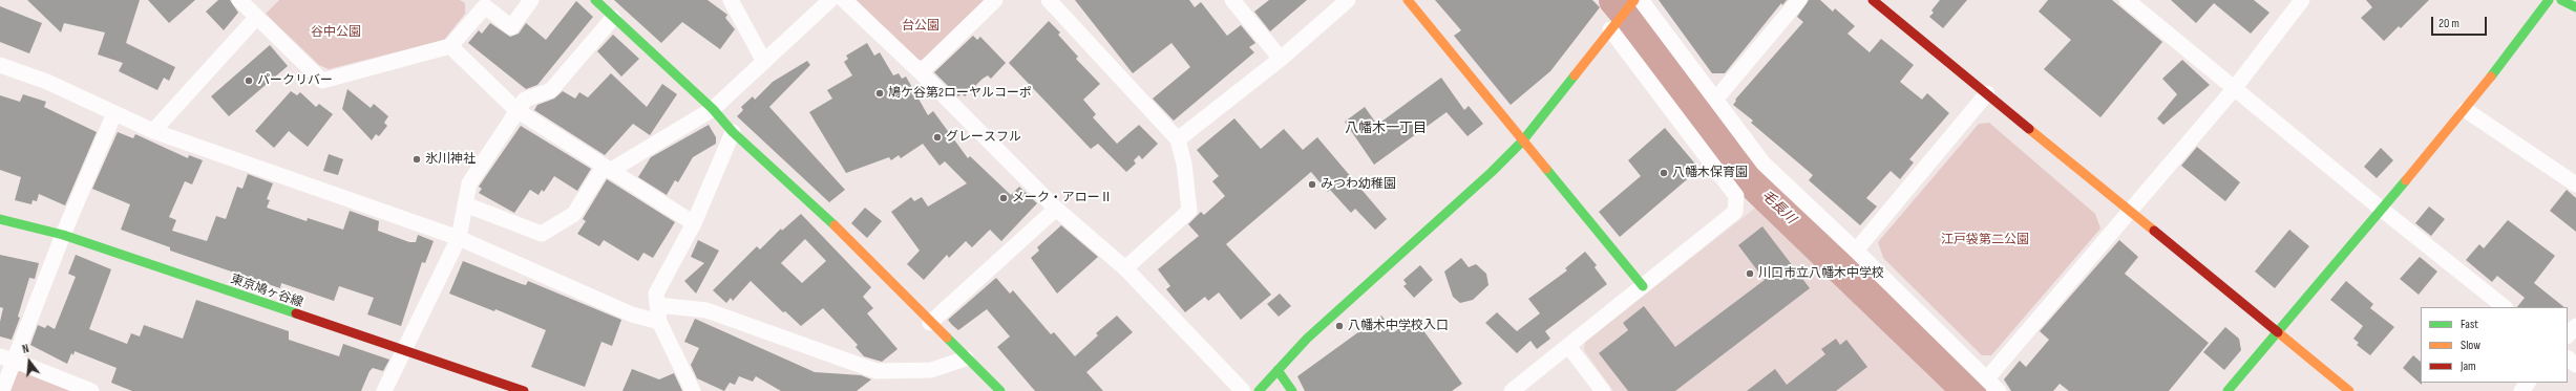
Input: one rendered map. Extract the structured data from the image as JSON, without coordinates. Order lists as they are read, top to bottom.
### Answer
{
  "streets": {
    "street": ["東京鳩ヶ谷線"]
  },
  "districts": ["八幡木一丁目"],
  "water": ["毛長川"],
  "parks": ["台公園", "谷中公園", "江戸袋第二公園"],
  "places": [
    "パークリバー",
    "鳩ケ谷第2ローヤルコーポ",
    "グレースフル",
    "氷川神社",
    "八幡木保育園",
    "みつわ幼稚園",
    "メーク・アローⅡ",
    "川口市立八幡木中学校",
    "八幡木中学校入口"
  ],
  "legend": ["Fast", "Slow", "Jam"],
  "scale_bar": "20 m",
  "north": "top"
}
